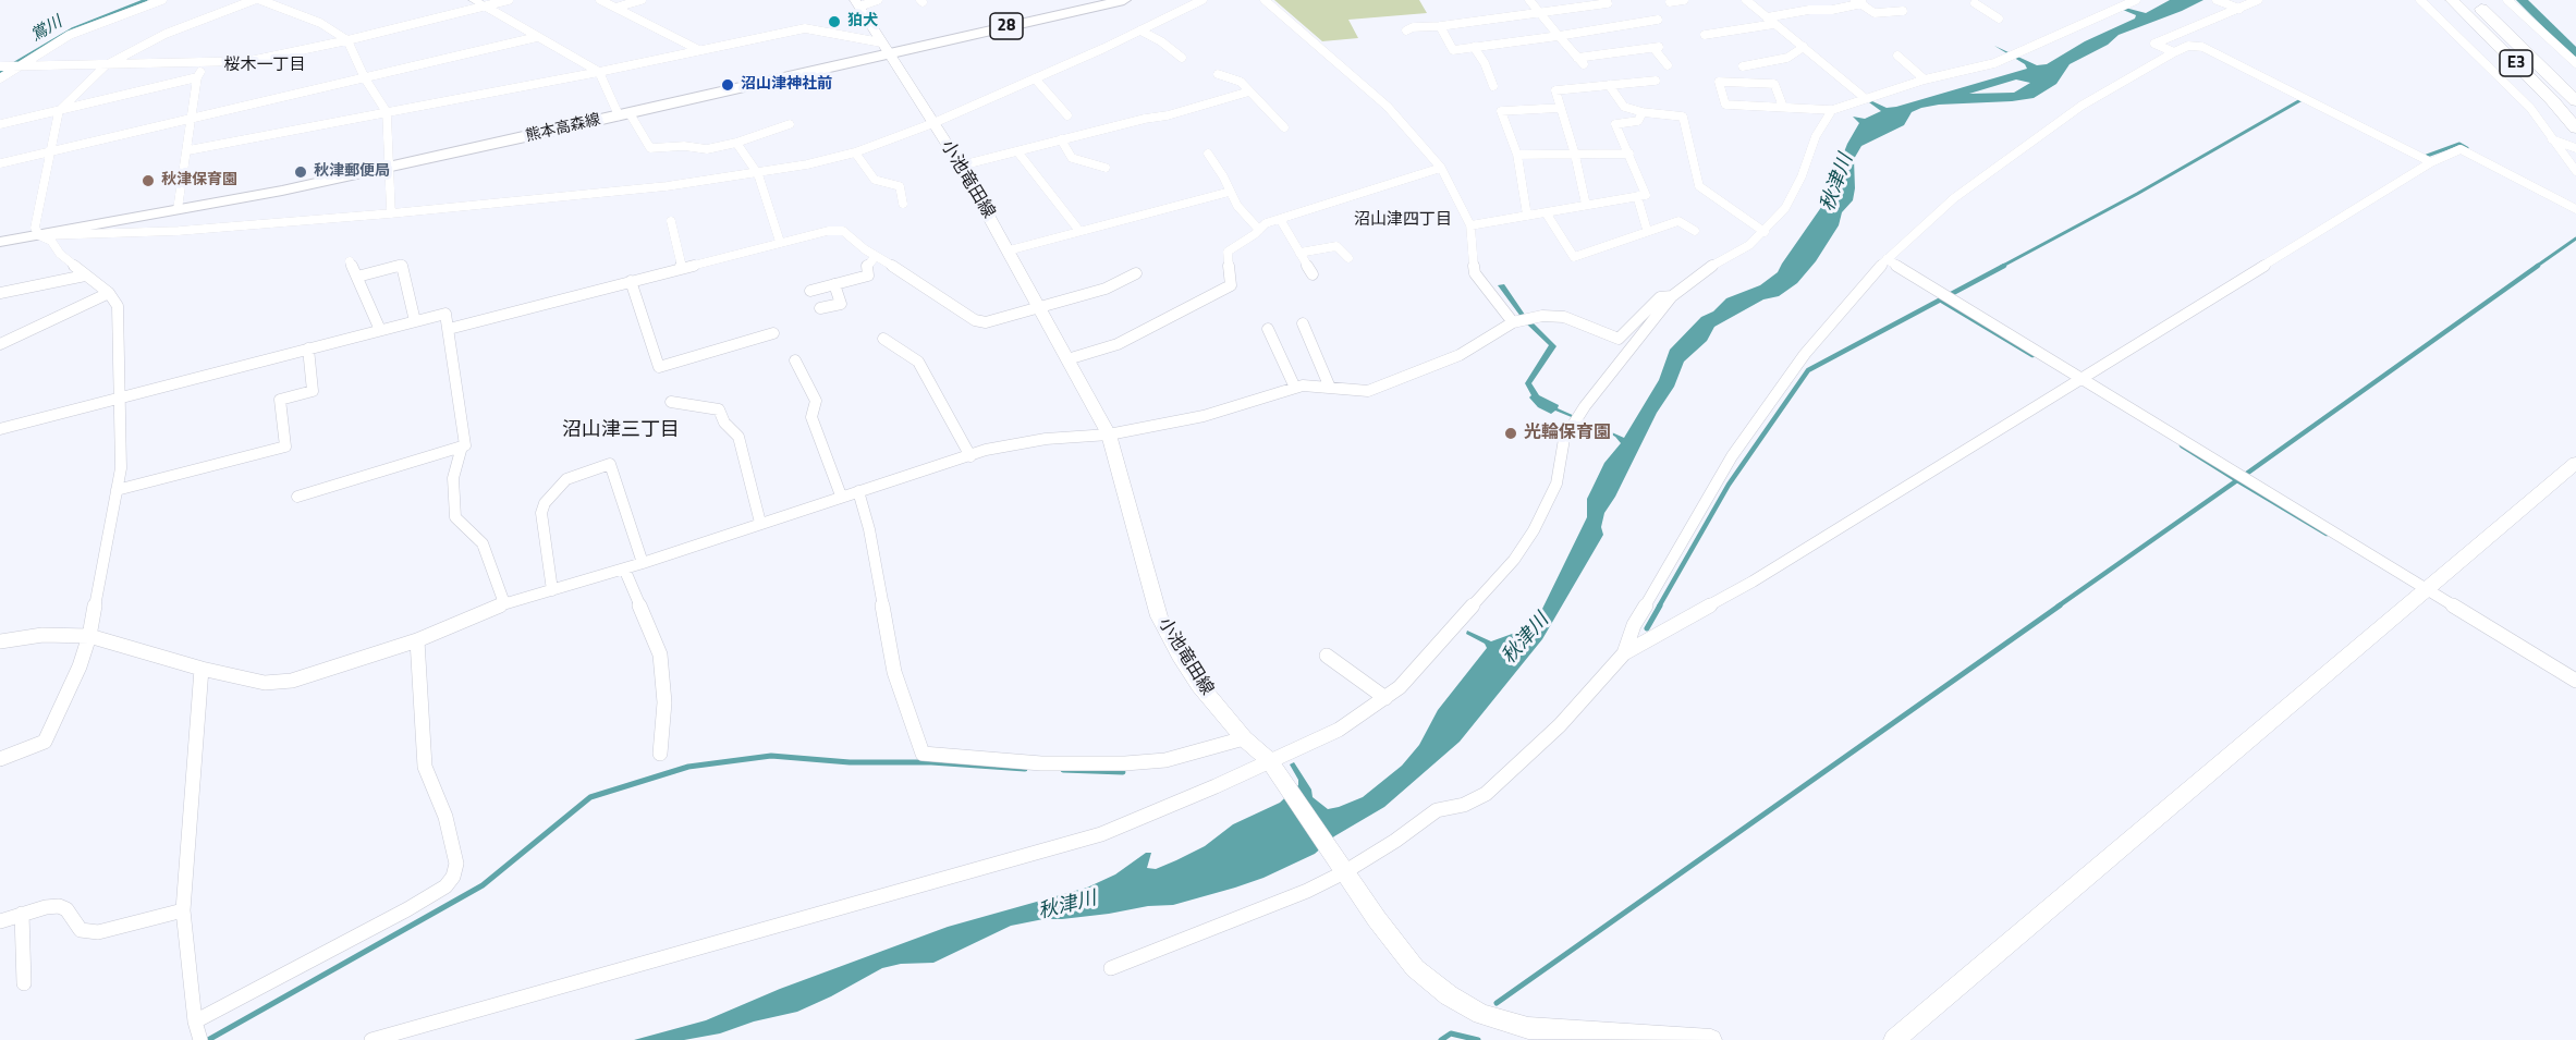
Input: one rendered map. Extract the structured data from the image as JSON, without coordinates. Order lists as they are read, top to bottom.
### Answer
{
  "streets": {
    "highway": ["E3"],
    "main road": ["28", "熊本高森線", "小池竜田線"]
  },
  "crossings": [
    ["熊本高森線", "小池竜田線"]
  ],
  "districts": ["桜木一丁目", "沼山津四丁目", "沼山津三丁目"],
  "water": ["鴬川", "秋津川"],
  "places": [
    "狛犬",
    "沼山津神社前",
    "秋津郵便局",
    "秋津保育園",
    "光輪保育園"
  ]
}
